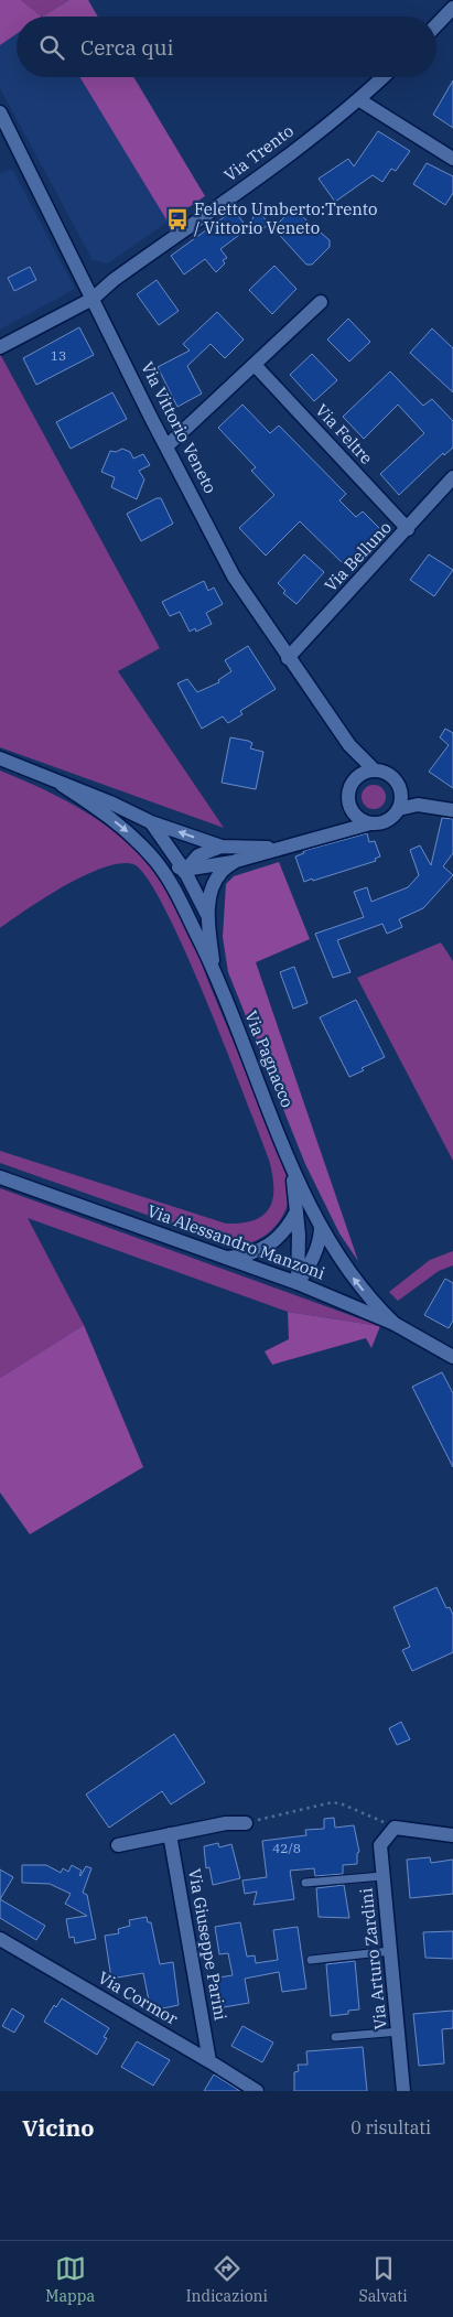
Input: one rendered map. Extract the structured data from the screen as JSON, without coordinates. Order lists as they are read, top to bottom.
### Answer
{
  "streets": {
    "street": [
      "Via Trento",
      "Via Vittorio Veneto",
      "Via Feltre",
      "Via Belluno",
      "Via Pagnacco",
      "Via Alessandro Manzoni",
      "Via Giuseppe Parini",
      "Via Arturo Zardini",
      "Via Cormor"
    ]
  },
  "crossings": [
    ["Via Trento", "Via Vittorio Veneto"],
    ["Via Vittorio Veneto", "Via Belluno"],
    ["Via Vittorio Veneto", "Via Pagnacco"],
    ["Via Feltre", "Via Belluno"],
    ["Via Pagnacco", "Via Alessandro Manzoni"],
    ["Via Giuseppe Parini", "Via Cormor"]
  ],
  "places": {
    "bus stop": ["Feletto Umberto:Trento / Vittorio Veneto"]
  },
  "house_numbers": ["13", "42/8"],
  "page": {
    "search": "Cerca qui",
    "heading": ["Vicino", "0 risultati"],
    "nav": ["Mappa", "Indicazioni", "Salvati"]
  }
}
